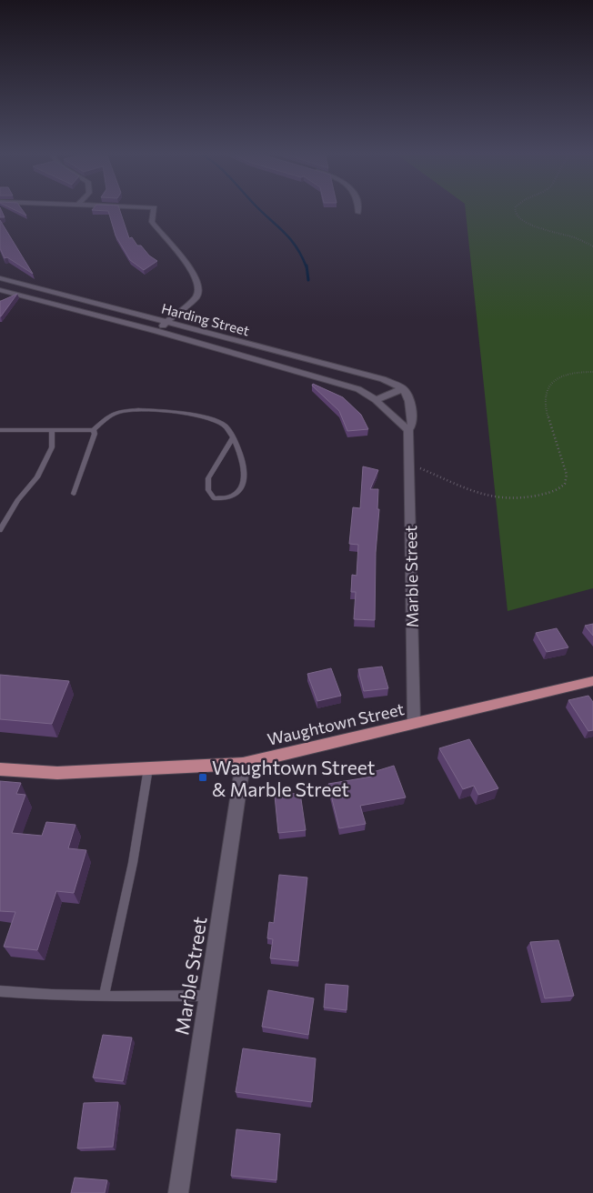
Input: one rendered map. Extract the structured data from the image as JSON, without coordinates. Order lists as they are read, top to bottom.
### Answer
{
  "streets": {
    "main road": ["Waughtown Street"],
    "street": ["Harding Street", "Marble Street"]
  },
  "crossings": [
    ["Harding Street", "Marble Street"],
    ["Marble Street", "Waughtown Street"]
  ],
  "places": {
    "transit": ["Waughtown Street & Marble Street"]
  }
}
